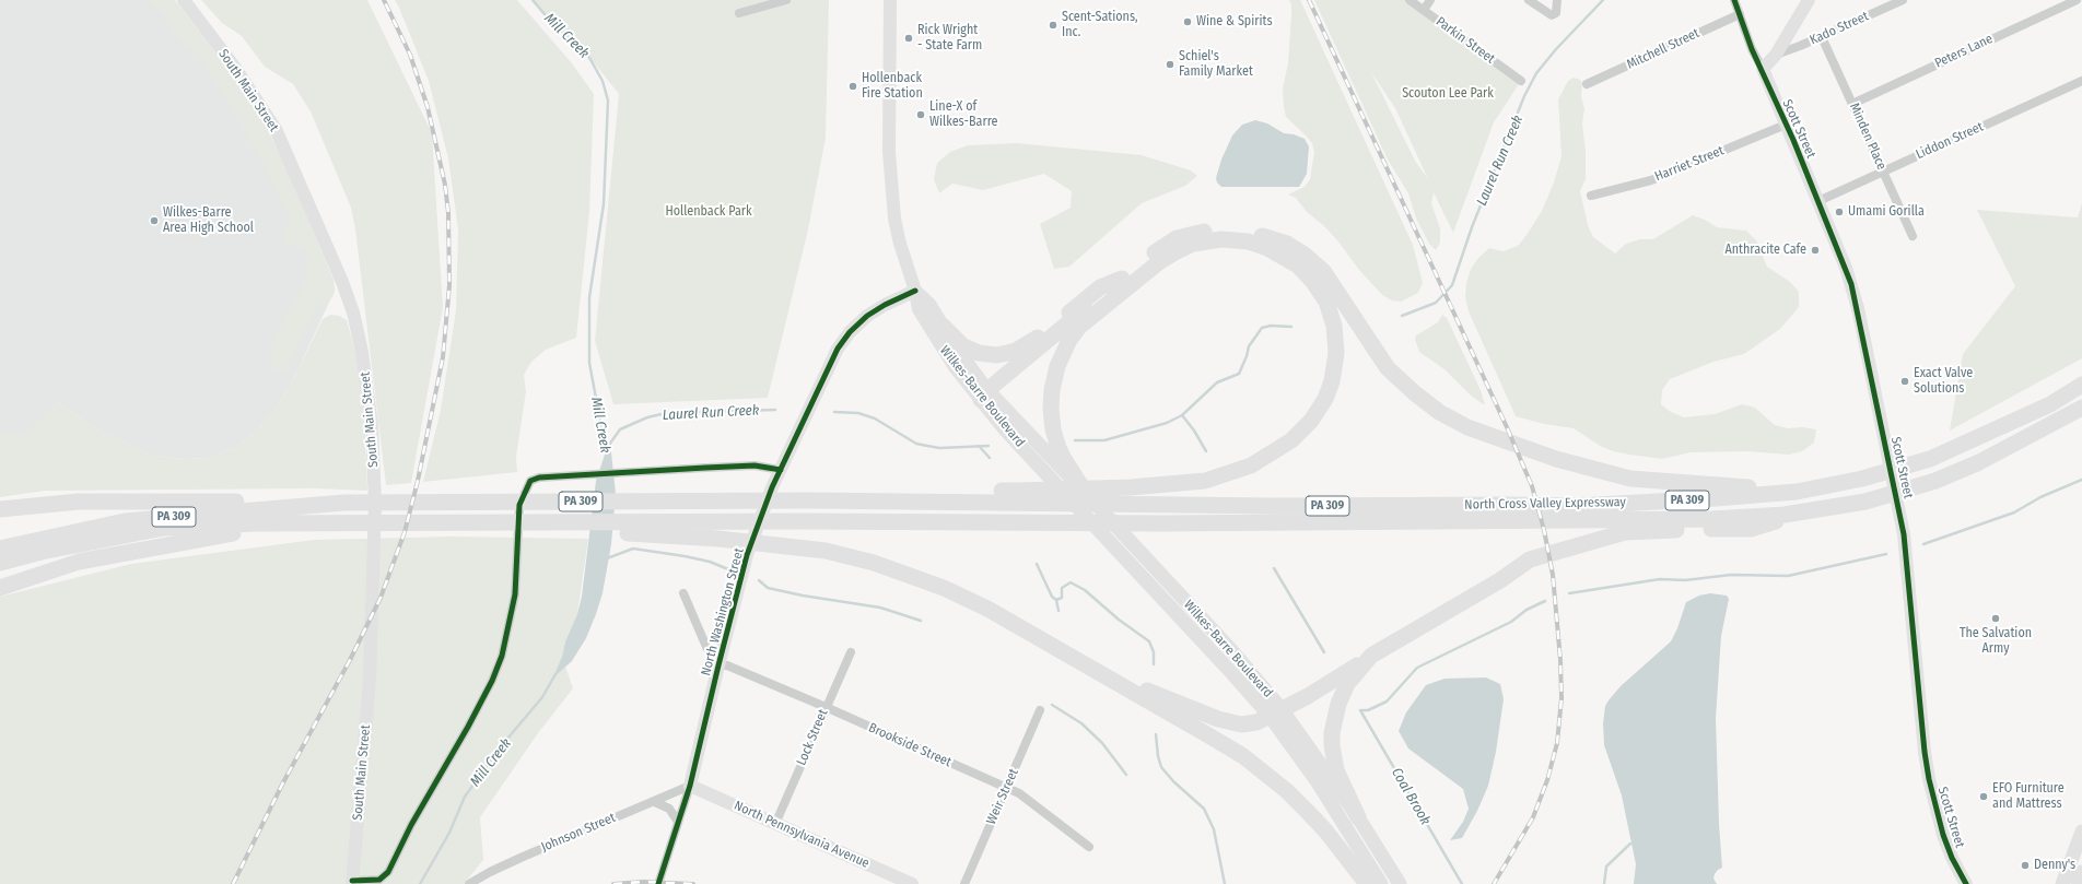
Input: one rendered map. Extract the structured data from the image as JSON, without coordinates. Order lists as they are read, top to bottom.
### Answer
{
  "streets": {
    "highway": ["PA 309", "North Cross Valley Expressway"],
    "main road": ["Wilkes-Barre Boulevard"],
    "street": [
      "Kado Street",
      "Parkin Street",
      "Mitchell Street",
      "Peters Lane",
      "South Main Street",
      "Scott Street",
      "Minden Place",
      "Liddon Street",
      "Harriet Street",
      "North Washington Street",
      "Lock Street",
      "Brookside Street",
      "Weir Street",
      "Johnson Street",
      "North Pennsylvania Avenue"
    ]
  },
  "crossings": [
    ["Kado Street", "Minden Place"],
    ["Peters Lane", "Minden Place"],
    ["Scott Street", "Liddon Street"],
    ["Scott Street", "Harriet Street"],
    ["Minden Place", "Liddon Street"],
    ["Wilkes-Barre Boulevard", "North Washington Street"],
    ["PA 309", "North Cross Valley Expressway"],
    ["North Washington Street", "Brookside Street"],
    ["North Washington Street", "Johnson Street"],
    ["North Washington Street", "North Pennsylvania Avenue"],
    ["Lock Street", "Brookside Street"],
    ["Lock Street", "North Pennsylvania Avenue"],
    ["Brookside Street", "Weir Street"],
    ["Johnson Street", "North Pennsylvania Avenue"]
  ],
  "water": ["Mill Creek", "Laurel Run Creek", "Coal Brook"],
  "parks": ["Scouton Lee Park", "Hollenback Park"],
  "places": [
    "Wine & Spirits",
    "Scent-Sations, Inc.",
    "Rick Wright - State Farm",
    "Schiel's Family Market",
    "Hollenback Fire Station",
    "Line-X of Wilkes-Barre",
    "Umami Gorilla",
    "Wilkes-Barre Area High School",
    "Anthracite Cafe",
    "Exact Valve Solutions",
    "The Salvation Army",
    "EFO Furniture and Mattress",
    "Denny's"
  ]
}
